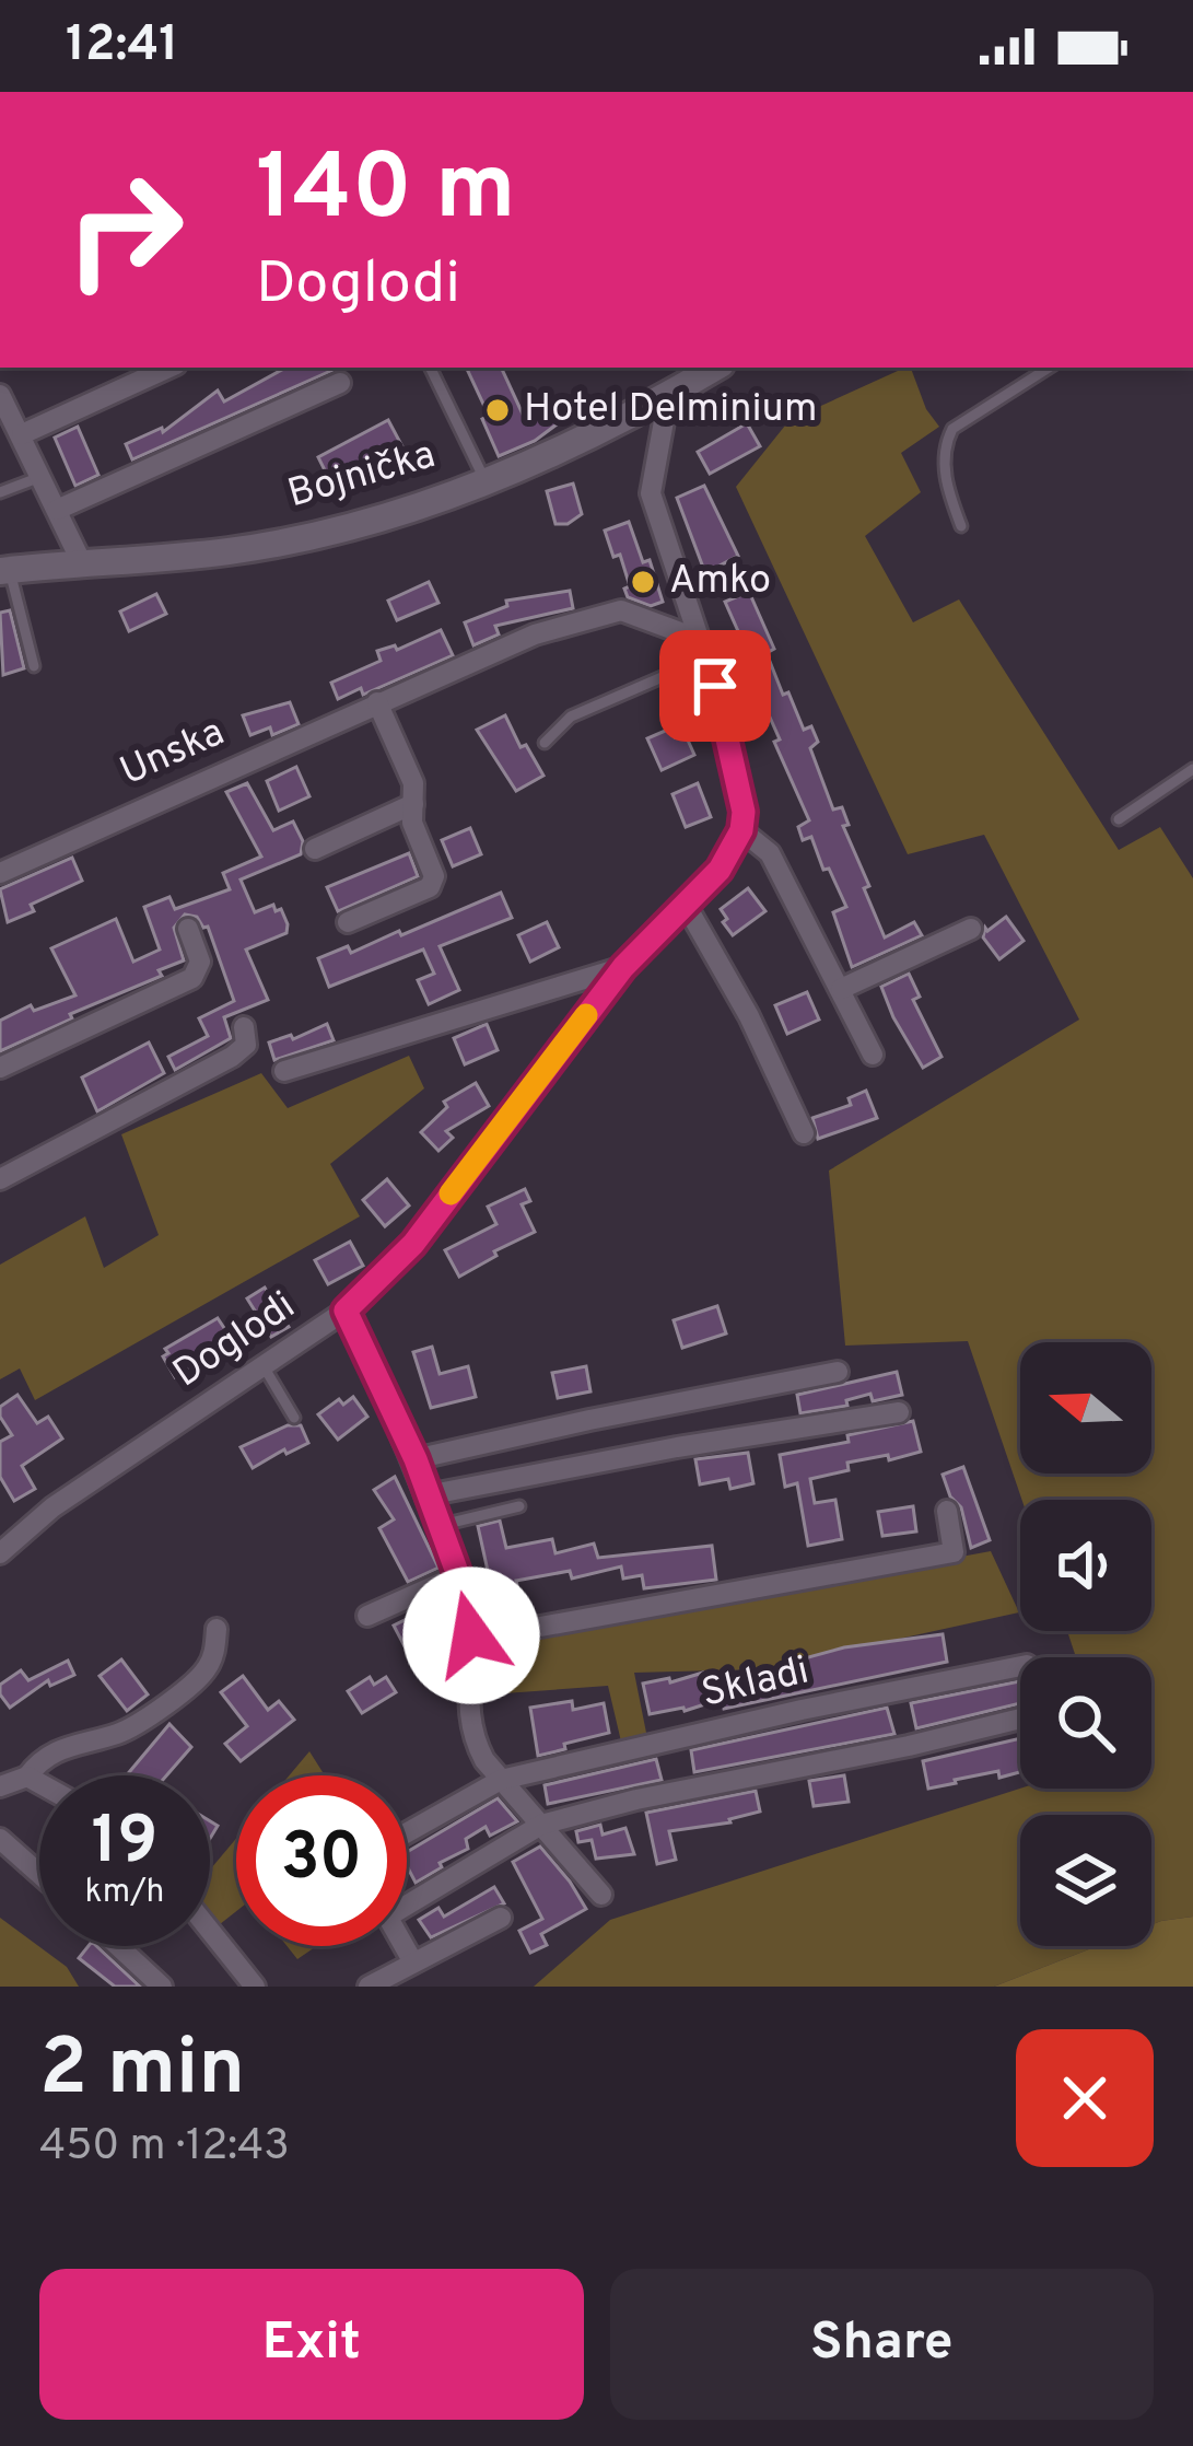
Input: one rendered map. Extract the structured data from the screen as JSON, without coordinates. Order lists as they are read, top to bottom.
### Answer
{
  "streets": {
    "main road": ["Bojnička"],
    "street": ["Unska", "Doglodi", "Skladi"]
  },
  "places": ["Hotel Delminium", "Amko"],
  "north": "left",
  "page": {
    "status": "12:41",
    "turn": ["140 m", "Doglodi"],
    "speed": "19 km/h",
    "limit": "30",
    "heading": ["2 min", "450 m · 12:43"],
    "buttons": ["Exit", "Share"]
  }
}
